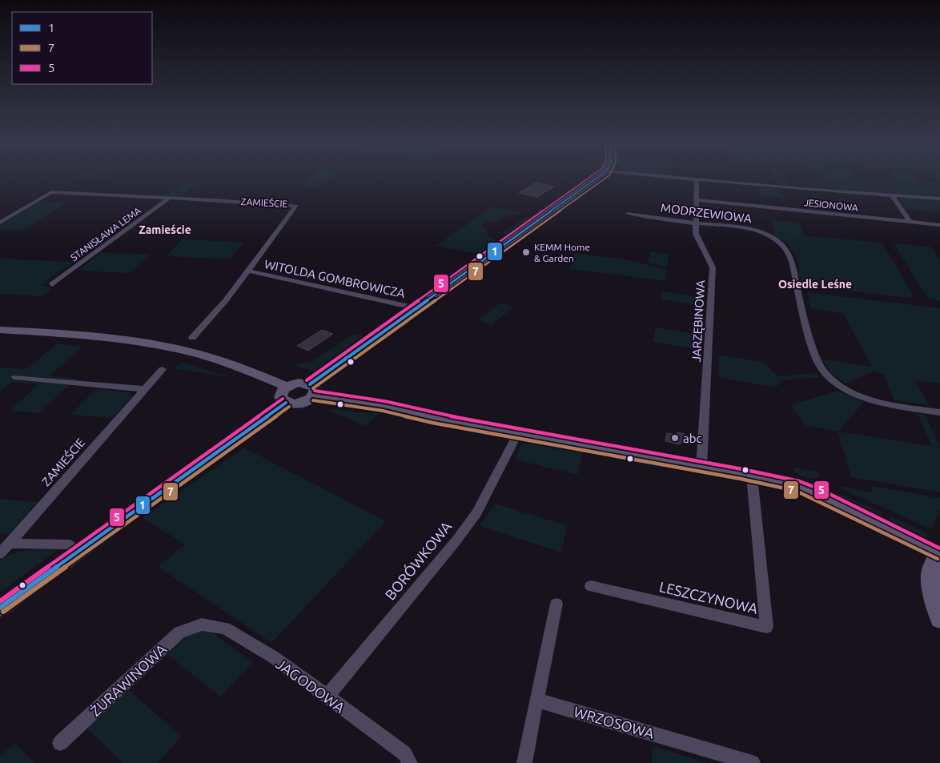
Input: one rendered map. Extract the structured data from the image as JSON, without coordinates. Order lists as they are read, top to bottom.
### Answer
{
  "streets": {
    "street": [
      "ZAMIEŚCIE",
      "JESIONOWA",
      "MODRZEWIOWA",
      "STANISŁAWA LEMA",
      "WITOLDA GOMBROWICZA",
      "JARZĘBINOWA",
      "BORÓWKOWA",
      "LESZCZYNOWA",
      "ŻURAWINOWA",
      "JAGODOWA",
      "WRZOSOWA"
    ]
  },
  "crossings": [
    ["ZAMIEŚCIE", "STANISŁAWA LEMA"],
    ["ZAMIEŚCIE", "WITOLDA GOMBROWICZA"],
    ["JESIONOWA", "JARZĘBINOWA"],
    ["MODRZEWIOWA", "JARZĘBINOWA"],
    ["BORÓWKOWA", "JAGODOWA"],
    ["ŻURAWINOWA", "JAGODOWA"]
  ],
  "districts": ["Zamieście", "Osiedle Leśne"],
  "places": ["KEMM Home & Garden", "abc"],
  "lines": ["transit line 1", "transit line 7", "transit line 5"],
  "legend": ["1", "7", "5"]
}
